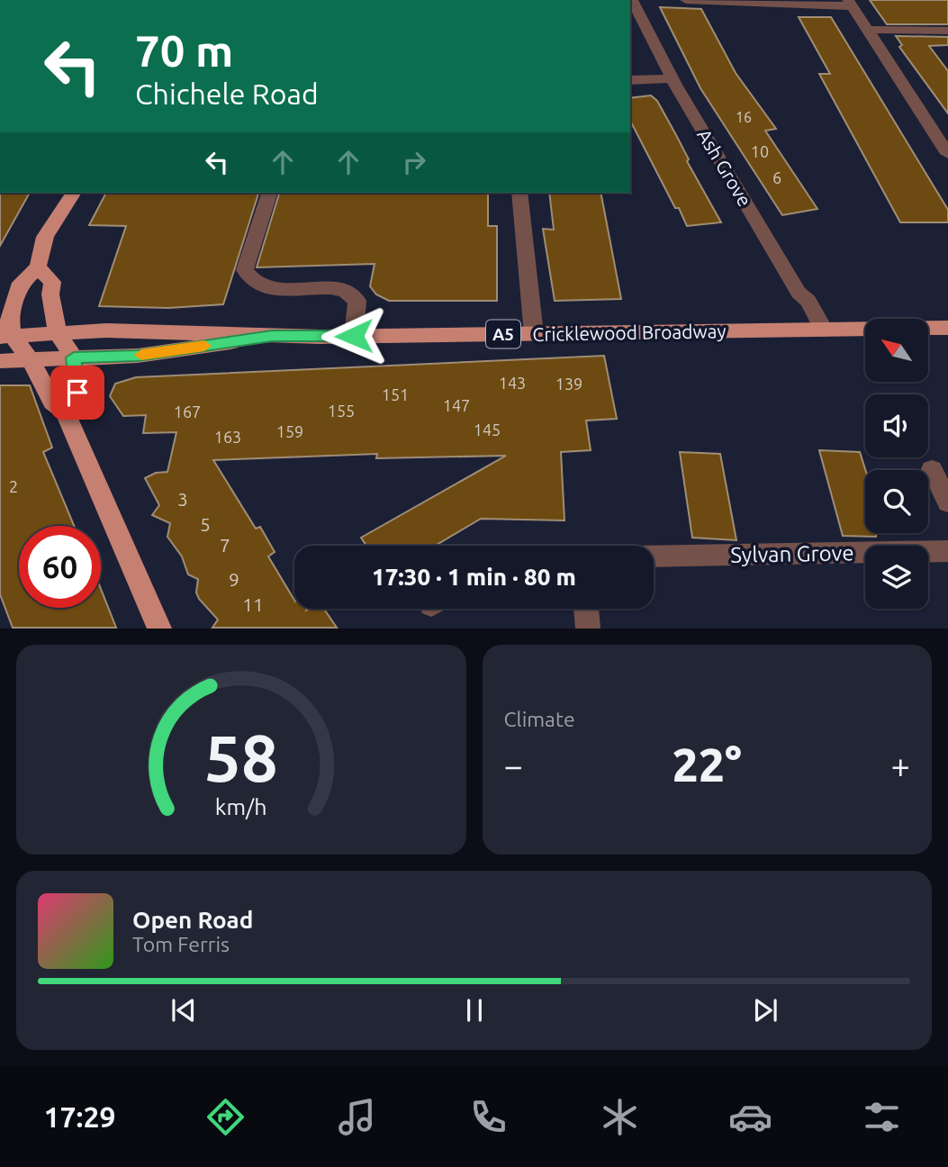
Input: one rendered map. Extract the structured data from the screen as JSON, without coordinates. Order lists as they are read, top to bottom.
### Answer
{
  "streets": {
    "main road": ["Cricklewood Broadway", "A5"],
    "street": ["Ash Grove", "Sylvan Grove"]
  },
  "crossings": [
    ["Ash Grove", "Cricklewood Broadway"]
  ],
  "house_numbers": [
    "16",
    "10",
    "6",
    "143",
    "139",
    "151",
    "147",
    "155",
    "167",
    "145",
    "159",
    "163",
    "2",
    "3",
    "5",
    "7",
    "9",
    "11"
  ],
  "north": "top left",
  "page": {
    "turn": ["70 m", "Chichele Road"],
    "limit": "60",
    "trip": "17:30 · 1 min · 80 m",
    "tile": "Climate",
    "heat": ["−", "22°", "+"],
    "song": ["Open Road", "Tom Ferris"],
    "tabs": "17:29",
    "gauge": ["58", "km/h"]
  }
}
